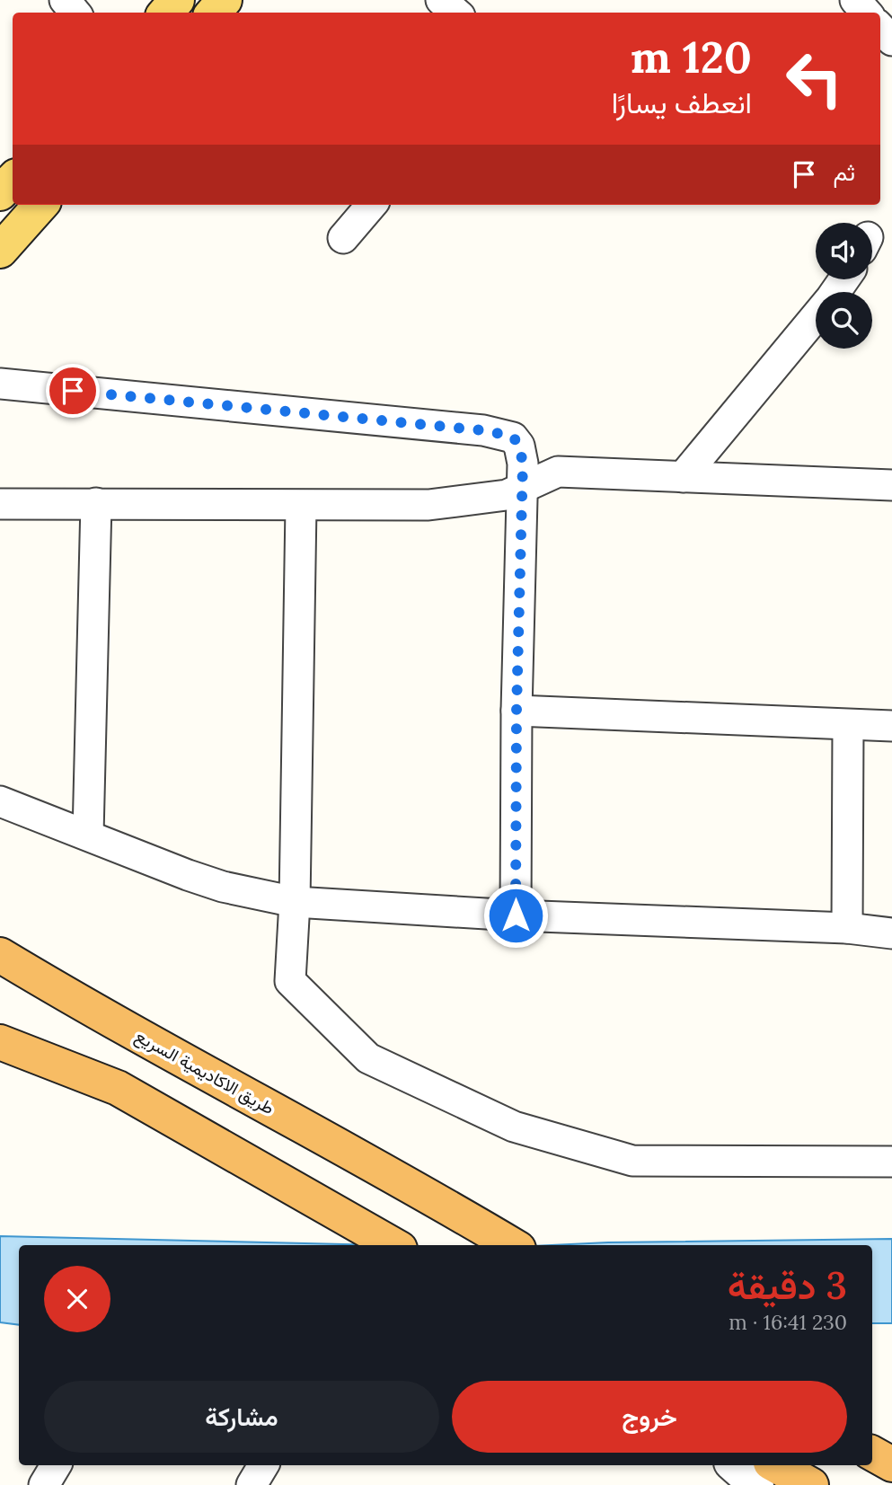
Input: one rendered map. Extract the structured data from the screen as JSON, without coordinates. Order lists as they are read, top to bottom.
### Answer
{
  "streets": {
    "highway": ["طريق الاكاديمية السريع"]
  },
  "page": {
    "turn": ["120 m", "انعطف يسارًا"],
    "then": "ثم",
    "heading": ["3 دقيقة", "230 m · 16:41"],
    "buttons": ["خروج", "مشاركة"]
  }
}
